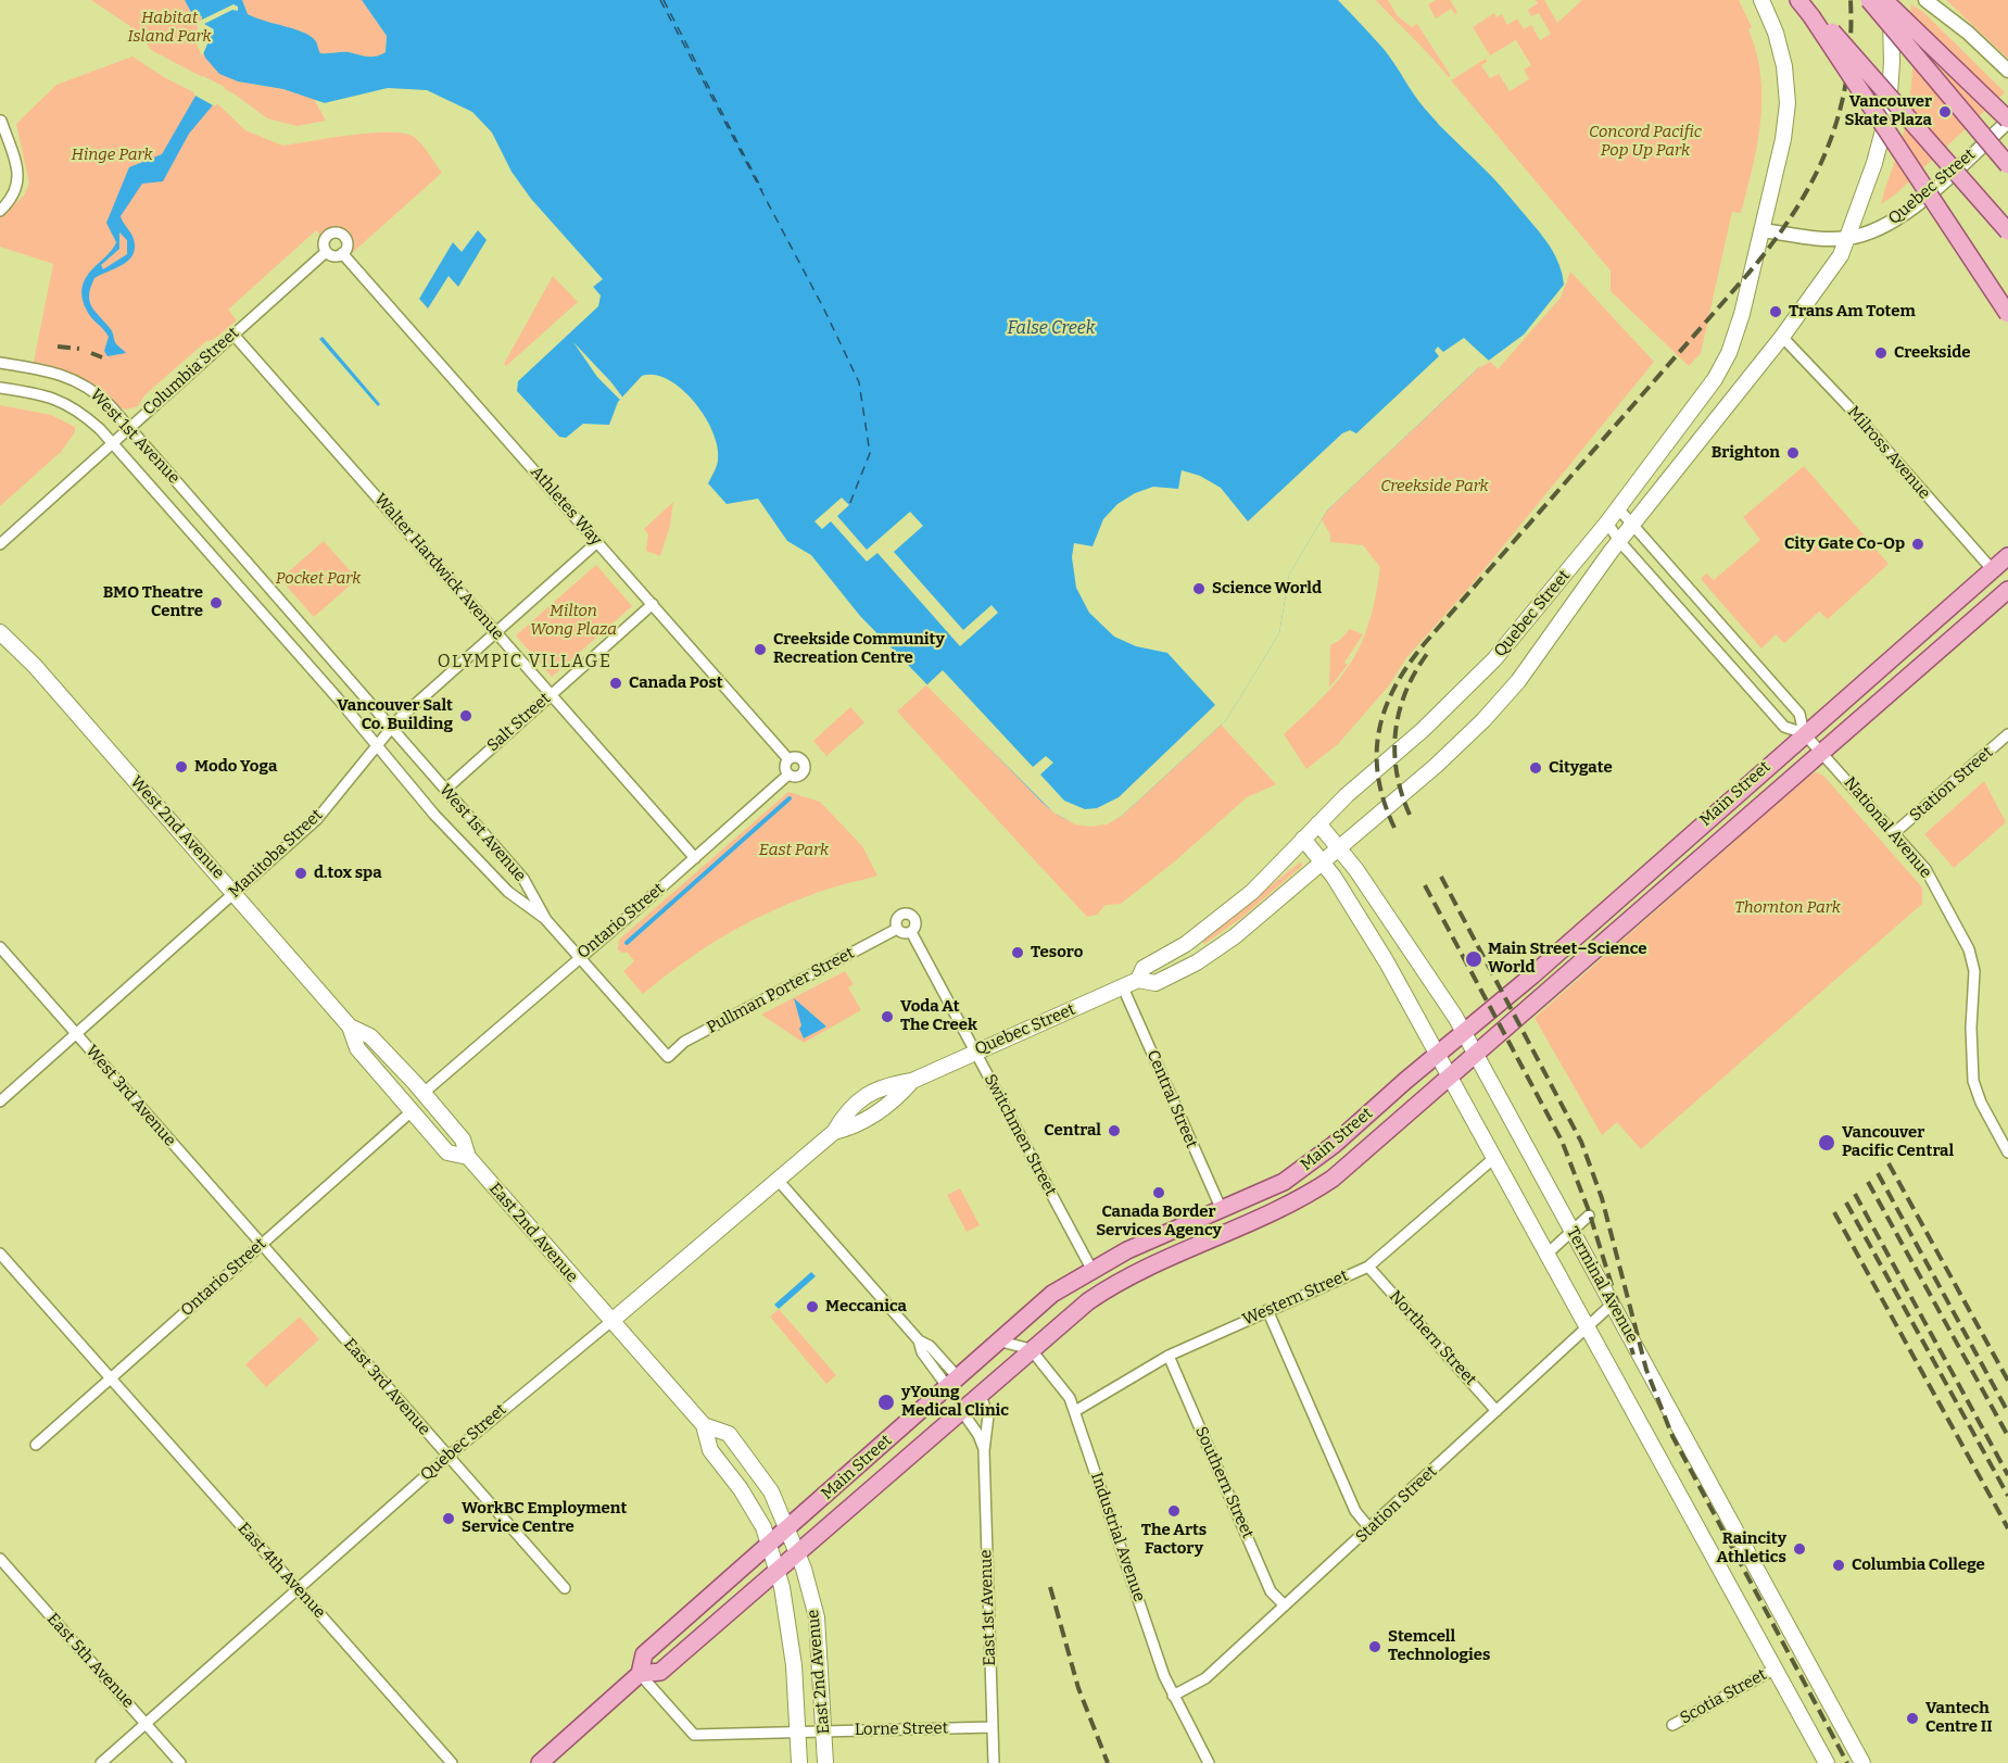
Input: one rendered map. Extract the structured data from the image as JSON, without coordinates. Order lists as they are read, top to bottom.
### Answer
{
  "streets": {
    "main road": [
      "Quebec Street",
      "Main Street",
      "West 2nd Avenue",
      "East 2nd Avenue",
      "Terminal Avenue"
    ],
    "street": [
      "Columbia Street",
      "West 1st Avenue",
      "Milross Avenue",
      "Athletes Way",
      "Walter Hardwick Avenue",
      "Salt Street",
      "Station Street",
      "National Avenue",
      "Manitoba Street",
      "Ontario Street",
      "Pullman Porter Street",
      "West 3rd Avenue",
      "Central Street",
      "Switchmen Street",
      "Western Street",
      "Northern Street",
      "East 3rd Avenue",
      "Southern Street",
      "Industrial Avenue",
      "East 4th Avenue",
      "East 1st Avenue",
      "East 5th Avenue",
      "Scotia Street",
      "Lorne Street"
    ]
  },
  "crossings": [
    ["Quebec Street", "Milross Avenue"],
    ["Quebec Street", "National Avenue"],
    ["Quebec Street", "Central Street"],
    ["Quebec Street", "Switchmen Street"],
    ["Quebec Street", "East 2nd Avenue"],
    ["Quebec Street", "Terminal Avenue"],
    ["Quebec Street", "East 3rd Avenue"],
    ["Quebec Street", "East 4th Avenue"],
    ["Quebec Street", "East 5th Avenue"],
    ["Columbia Street", "West 1st Avenue"],
    ["Columbia Street", "Athletes Way"],
    ["Columbia Street", "Walter Hardwick Avenue"],
    ["West 1st Avenue", "Salt Street"],
    ["West 1st Avenue", "Manitoba Street"],
    ["Milross Avenue", "Main Street"],
    ["Athletes Way", "Salt Street"],
    ["Athletes Way", "Manitoba Street"],
    ["Athletes Way", "Ontario Street"],
    ["Walter Hardwick Avenue", "Salt Street"],
    ["Walter Hardwick Avenue", "Manitoba Street"],
    ["Walter Hardwick Avenue", "Ontario Street"],
    ["Station Street", "National Avenue"],
    ["Station Street", "Terminal Avenue"],
    ["Station Street", "Northern Street"],
    ["Station Street", "Southern Street"],
    ["Station Street", "Industrial Avenue"],
    ["Main Street", "National Avenue"],
    ["Main Street", "Central Street"],
    ["Main Street", "Switchmen Street"],
    ["Main Street", "East 2nd Avenue"],
    ["Main Street", "Terminal Avenue"],
    ["Main Street", "Industrial Avenue"],
    ["Main Street", "East 1st Avenue"],
    ["Main Street", "Lorne Street"],
    ["West 2nd Avenue", "Manitoba Street"],
    ["West 2nd Avenue", "Ontario Street"],
    ["West 2nd Avenue", "East 2nd Avenue"],
    ["Manitoba Street", "West 3rd Avenue"],
    ["Ontario Street", "Pullman Porter Street"],
    ["Ontario Street", "West 3rd Avenue"],
    ["Ontario Street", "East 2nd Avenue"],
    ["Ontario Street", "East 3rd Avenue"],
    ["Ontario Street", "East 4th Avenue"],
    ["Pullman Porter Street", "Switchmen Street"],
    ["West 3rd Avenue", "East 3rd Avenue"],
    ["East 2nd Avenue", "Lorne Street"],
    ["Terminal Avenue", "Western Street"],
    ["Terminal Avenue", "Scotia Street"],
    ["Western Street", "Northern Street"],
    ["Western Street", "Southern Street"],
    ["Western Street", "Industrial Avenue"],
    ["East 1st Avenue", "Lorne Street"]
  ],
  "districts": ["OLYMPIC VILLAGE"],
  "water": ["False Creek"],
  "parks": [
    "Habitat Island Park",
    "Concord Pacific Pop Up Park",
    "Hinge Park",
    "Creekside Park",
    "Pocket Park",
    "Milton Wong Plaza",
    "East Park",
    "Thornton Park"
  ],
  "places": [
    "Vancouver Skate Plaza",
    "Trans Am Totem",
    "Creekside",
    "Brighton",
    "City Gate Co-Op",
    "Science World",
    "BMO Theatre Centre",
    "Creekside Community Recreation Centre",
    "Canada Post",
    "Vancouver Salt Co. Building",
    "Modo Yoga",
    "Citygate",
    "d.tox spa",
    "Tesoro",
    "Main Street–Science World",
    "Voda At The Creek",
    "Central",
    "Vancouver Pacific Central",
    "Canada Border Services Agency",
    "Meccanica",
    "yYoung Medical Clinic",
    "The Arts Factory",
    "WorkBC Employment Service Centre",
    "Raincity Athletics",
    "Columbia College",
    "Stemcell Technologies",
    "Vantech Centre II"
  ]
}
